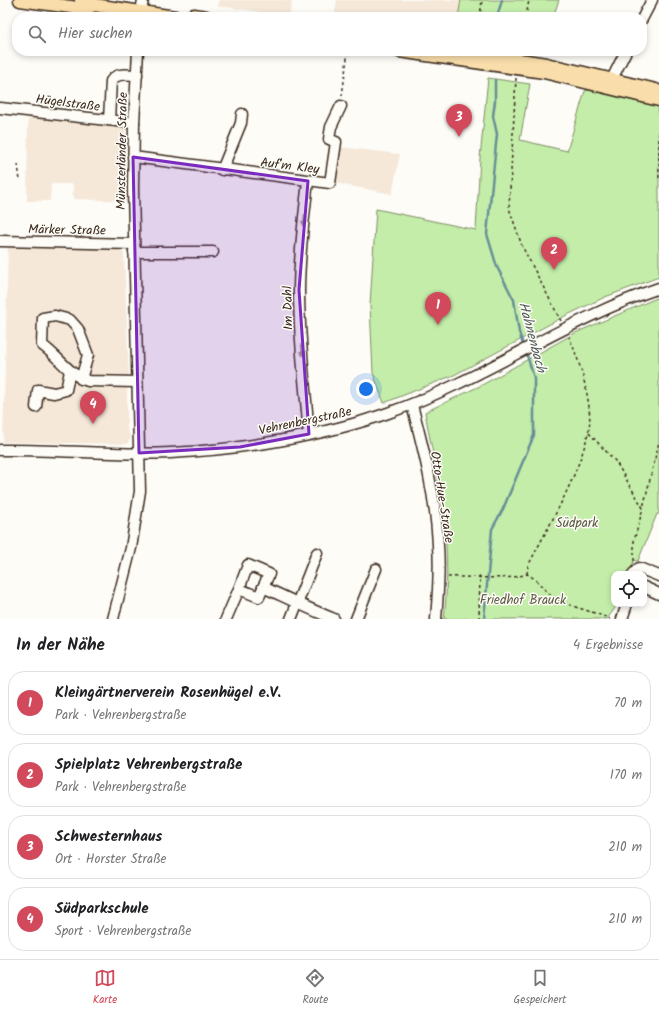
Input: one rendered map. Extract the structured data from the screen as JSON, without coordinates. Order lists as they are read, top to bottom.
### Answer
{
  "streets": {
    "street": [
      "Hügelstraße",
      "Münsterländer Straße",
      "Auf'm Kley",
      "Märker Straße",
      "Im Dahl",
      "Vehrenbergstraße",
      "Otto-Hue-Straße"
    ]
  },
  "crossings": [
    ["Hügelstraße", "Münsterländer Straße"],
    ["Münsterländer Straße", "Auf'm Kley"],
    ["Münsterländer Straße", "Märker Straße"],
    ["Münsterländer Straße", "Vehrenbergstraße"],
    ["Auf'm Kley", "Im Dahl"],
    ["Im Dahl", "Vehrenbergstraße"],
    ["Vehrenbergstraße", "Otto-Hue-Straße"]
  ],
  "one_way": ["Im Dahl"],
  "water": ["Hahnenbach"],
  "parks": ["Südpark", "Friedhof Brauck"],
  "page": {
    "search": "Hier suchen",
    "pins": [
      "3",
      "2",
      "1",
      "4"
    ],
    "heading": ["In der Nähe", "4 Ergebnisse"],
    "list": [
      {
        "mark": "1",
        "name": "Kleingärtnerverein Rosenhügel e.V.",
        "note": "Park · Vehrenbergstraße",
        "value": "70 m"
      },
      {
        "mark": "2",
        "name": "Spielplatz Vehrenbergstraße",
        "note": "Park · Vehrenbergstraße",
        "value": "170 m"
      },
      {
        "mark": "3",
        "name": "Schwesternhaus",
        "note": "Ort · Horster Straße",
        "value": "210 m"
      },
      {
        "mark": "4",
        "name": "Südparkschule",
        "note": "Sport · Vehrenbergstraße",
        "value": "210 m"
      }
    ],
    "nav": ["Karte", "Route", "Gespeichert"]
  }
}
